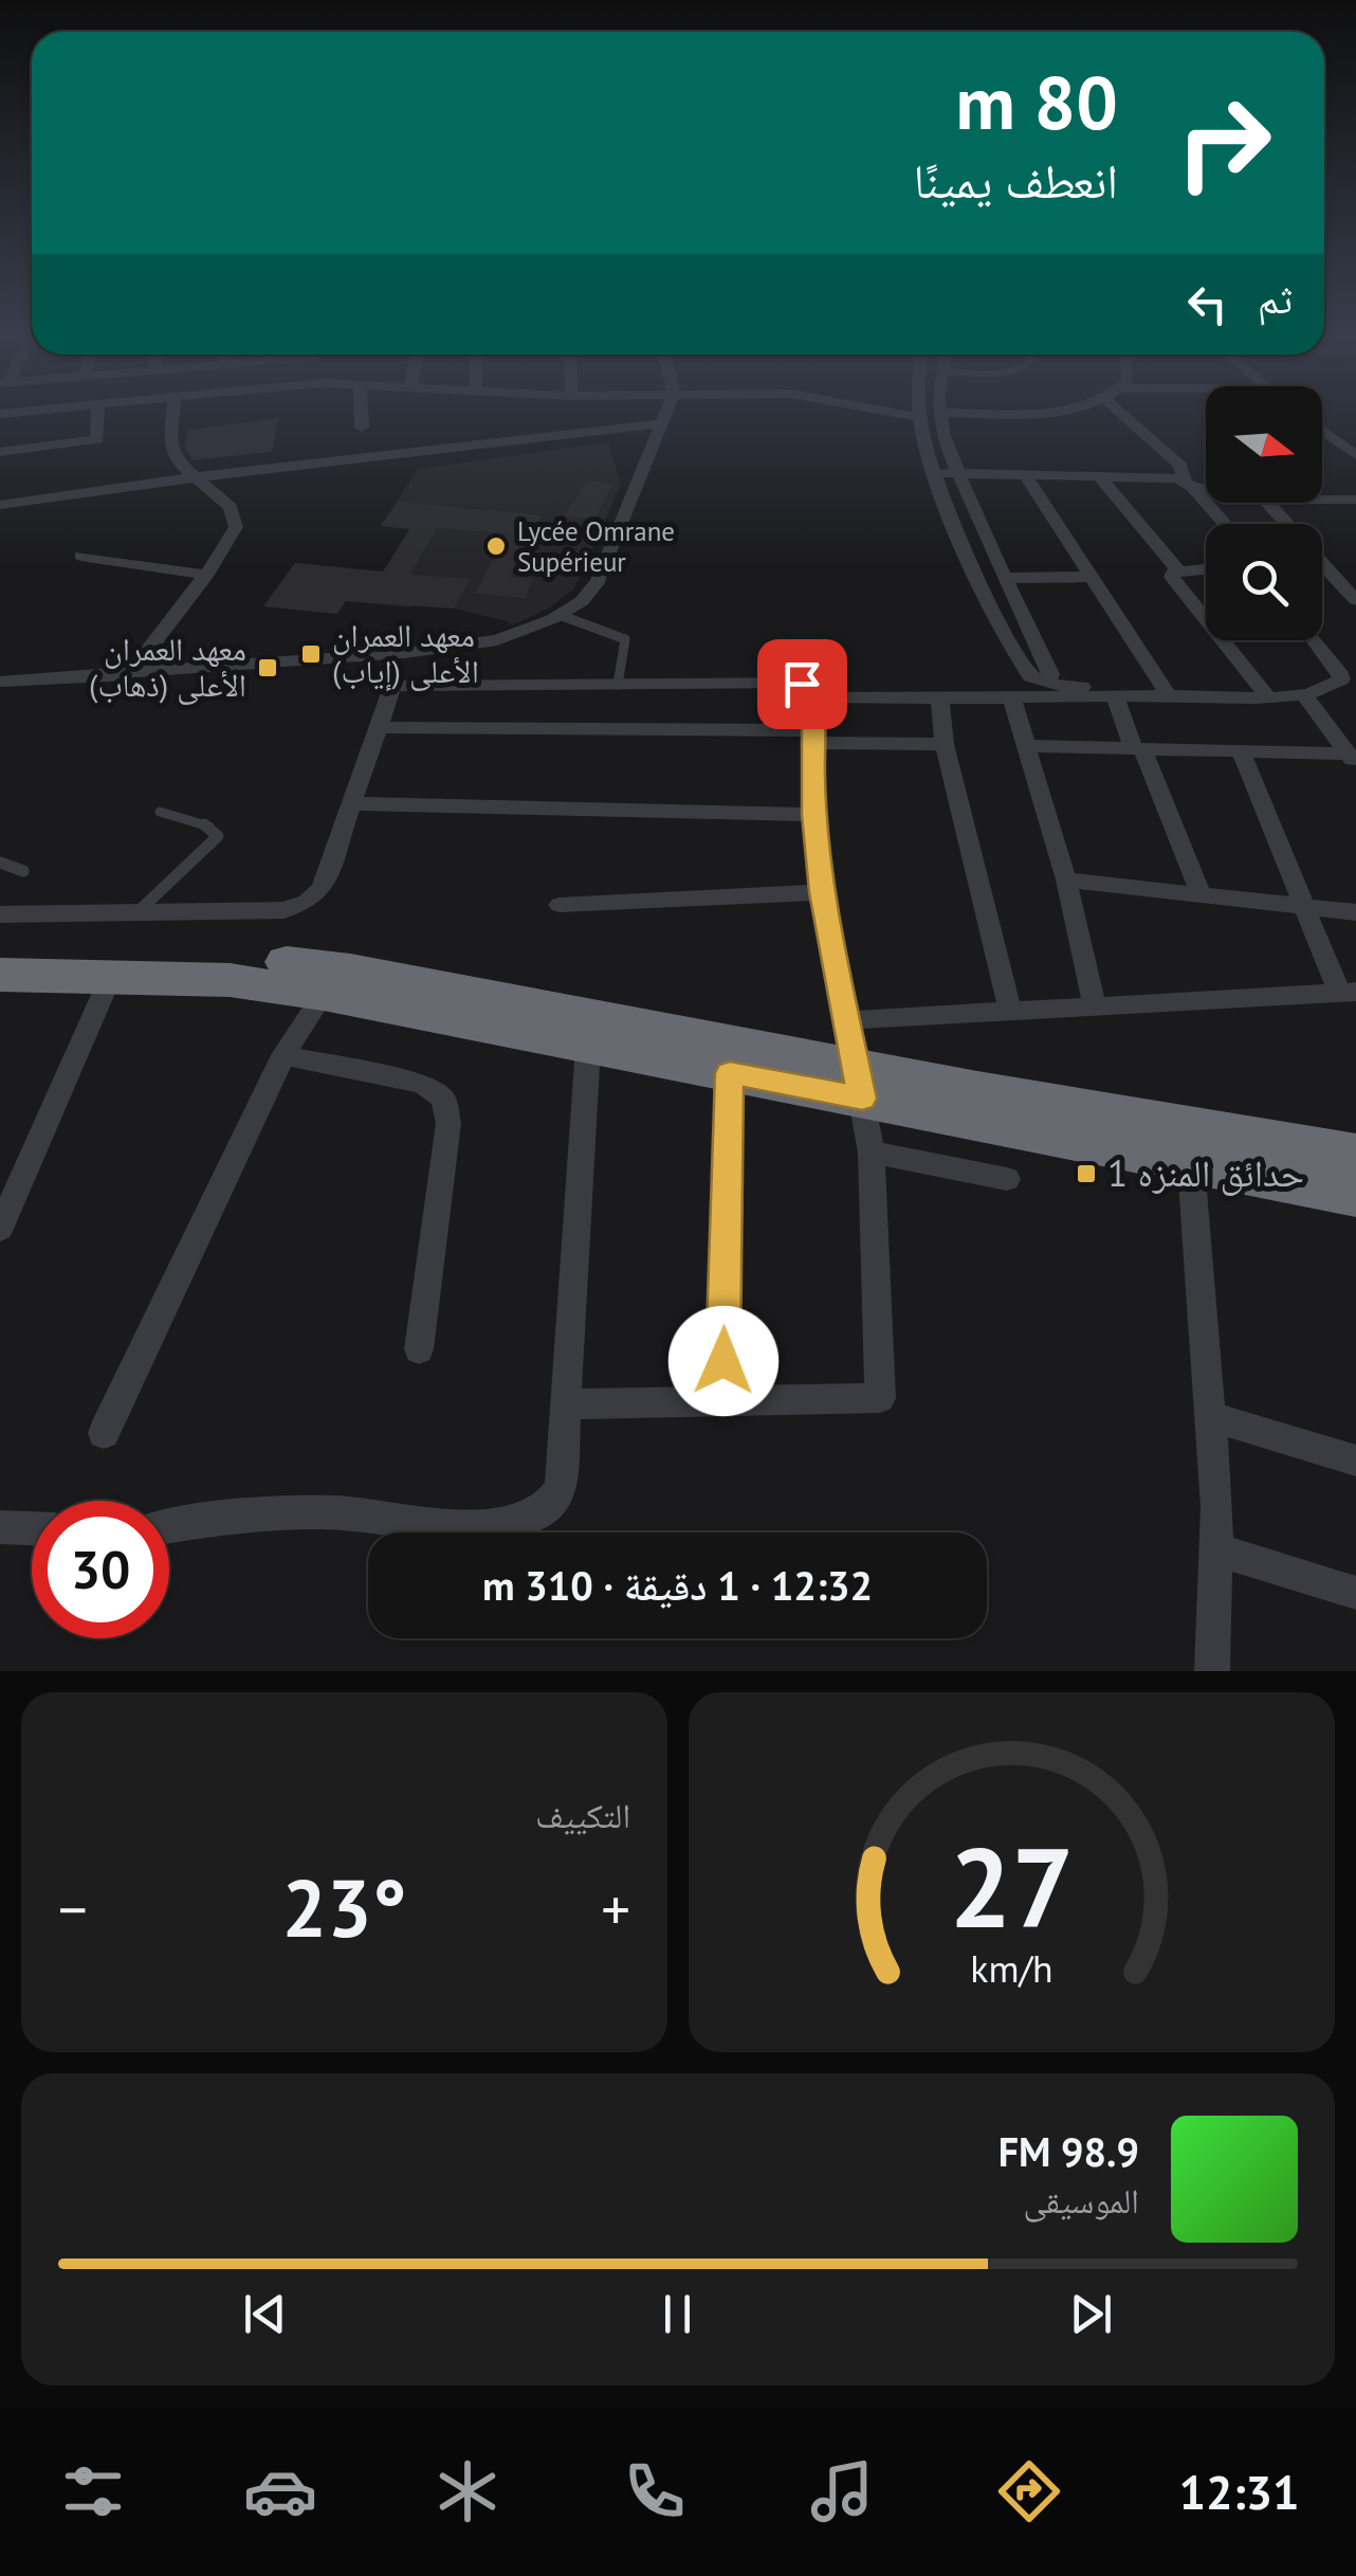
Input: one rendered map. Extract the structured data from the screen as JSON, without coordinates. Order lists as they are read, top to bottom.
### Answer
{
  "places": {
    "other": ["Lycée Omrane Supérieur"],
    "transit": ["معهد العمران الأعلى (إياب)", "معهد العمران الأعلى (ذهاب)", "حدائق المنزه 1"]
  },
  "north": "right",
  "page": {
    "turn": ["80 m", "انعطف يمينًا"],
    "then": "ثم",
    "limit": "30",
    "trip": "12:32 · 1 دقيقة · 310 m",
    "tile": "التكييف",
    "heat": ["−", "23°", "+"],
    "song": ["98.9 FM", "الموسيقى"],
    "tabs": "12:31",
    "gauge": ["27", "km/h"]
  }
}
